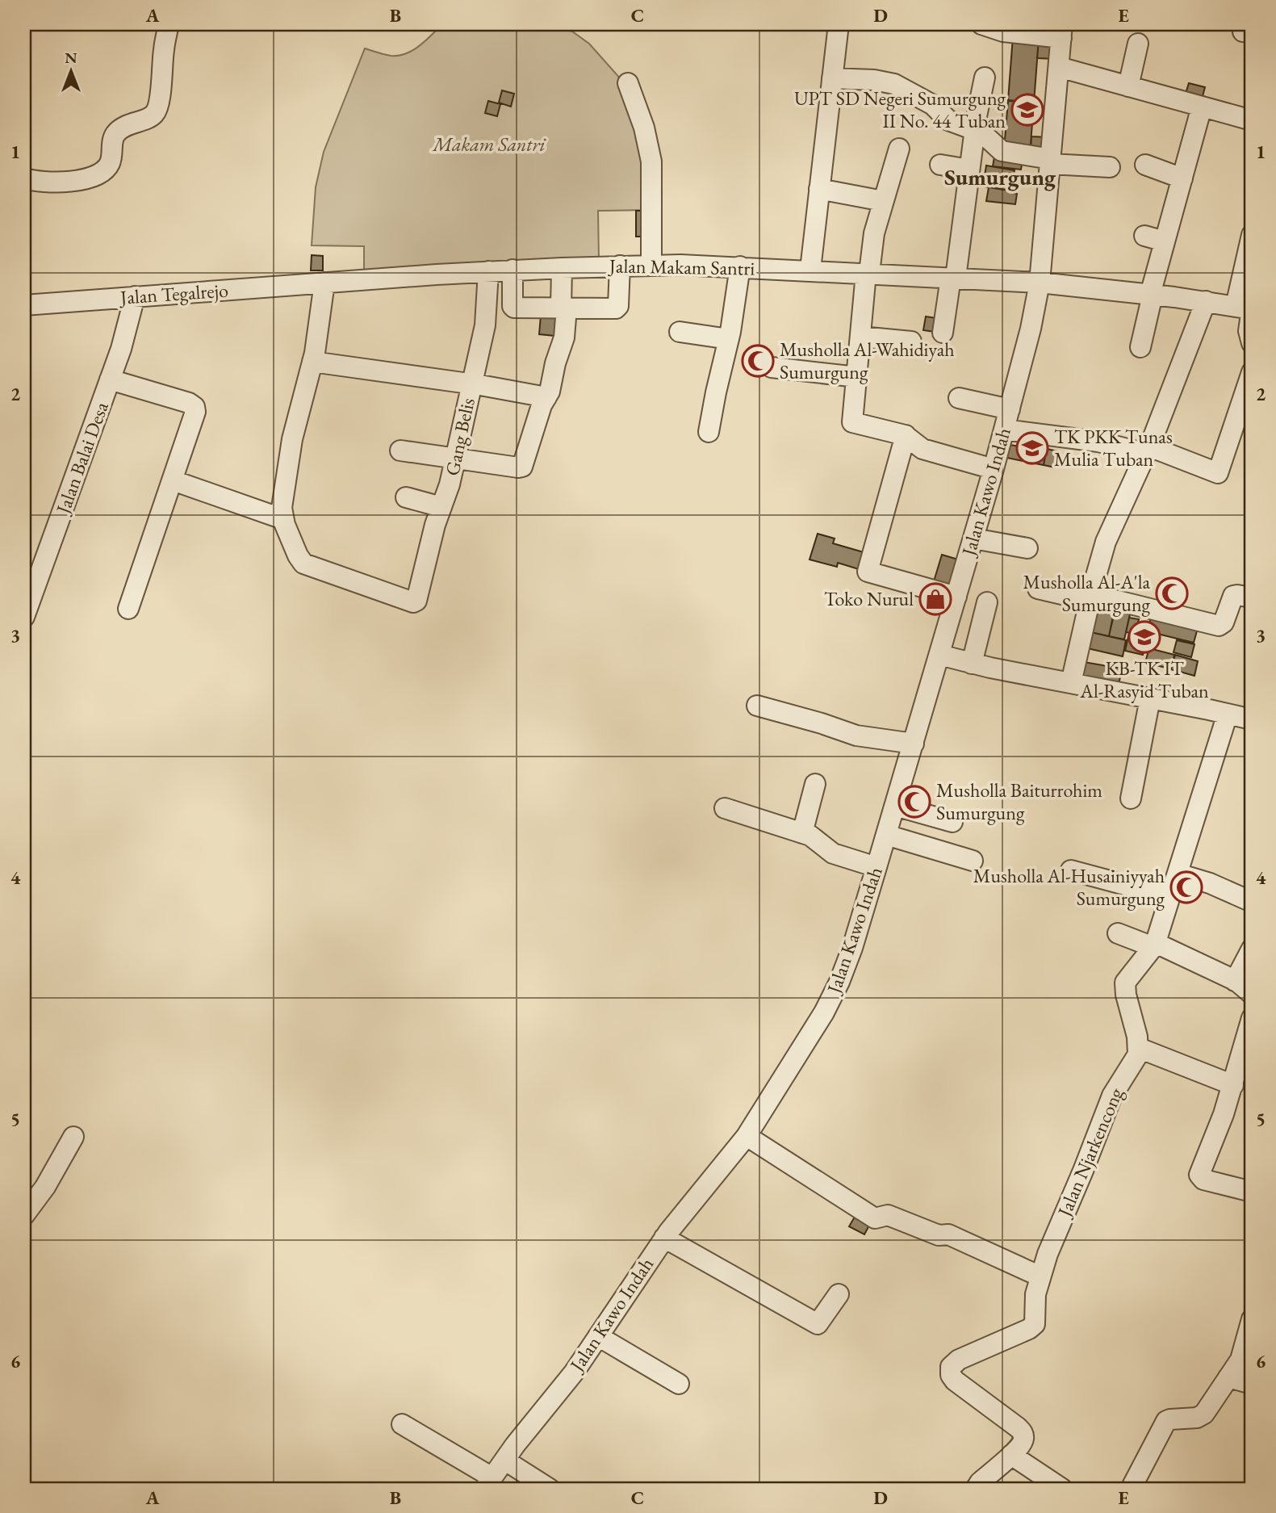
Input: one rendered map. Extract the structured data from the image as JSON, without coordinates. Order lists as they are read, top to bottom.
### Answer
{
  "streets": {
    "street": [
      "Jalan Makam Santri",
      "Jalan Tegalrejo",
      "Gang Belis",
      "Jalan Balai Desa",
      "Jalan Kawo Indah",
      "Jalan Njarkencong"
    ]
  },
  "crossings": [
    ["Jalan Makam Santri", "Jalan Tegalrejo"],
    ["Jalan Makam Santri", "Gang Belis"],
    ["Jalan Makam Santri", "Jalan Kawo Indah"],
    ["Jalan Tegalrejo", "Jalan Balai Desa"]
  ],
  "districts": ["Sumurgung"],
  "parks": ["Makam Santri"],
  "places": {
    "school or university": ["UPT SD Negeri Sumurgung II No. 44 Tuban", "TK PKK Tunas Mulia Tuban", "KB-TK IT Al-Rasyid Tuban"],
    "mosque": [
      "Musholla Al-Wahidiyah Sumurgung",
      "Musholla Al-A'la Sumurgung",
      "Musholla Baiturrohim Sumurgung",
      "Musholla Al-Husainiyyah Sumurgung"
    ],
    "shop": ["Toko Nurul"]
  },
  "north": "top",
  "grid": {
    "columns": [
      "A",
      "B",
      "C",
      "D",
      "E"
    ],
    "rows": [
      "1",
      "2",
      "3",
      "4",
      "5",
      "6"
    ]
  }
}
